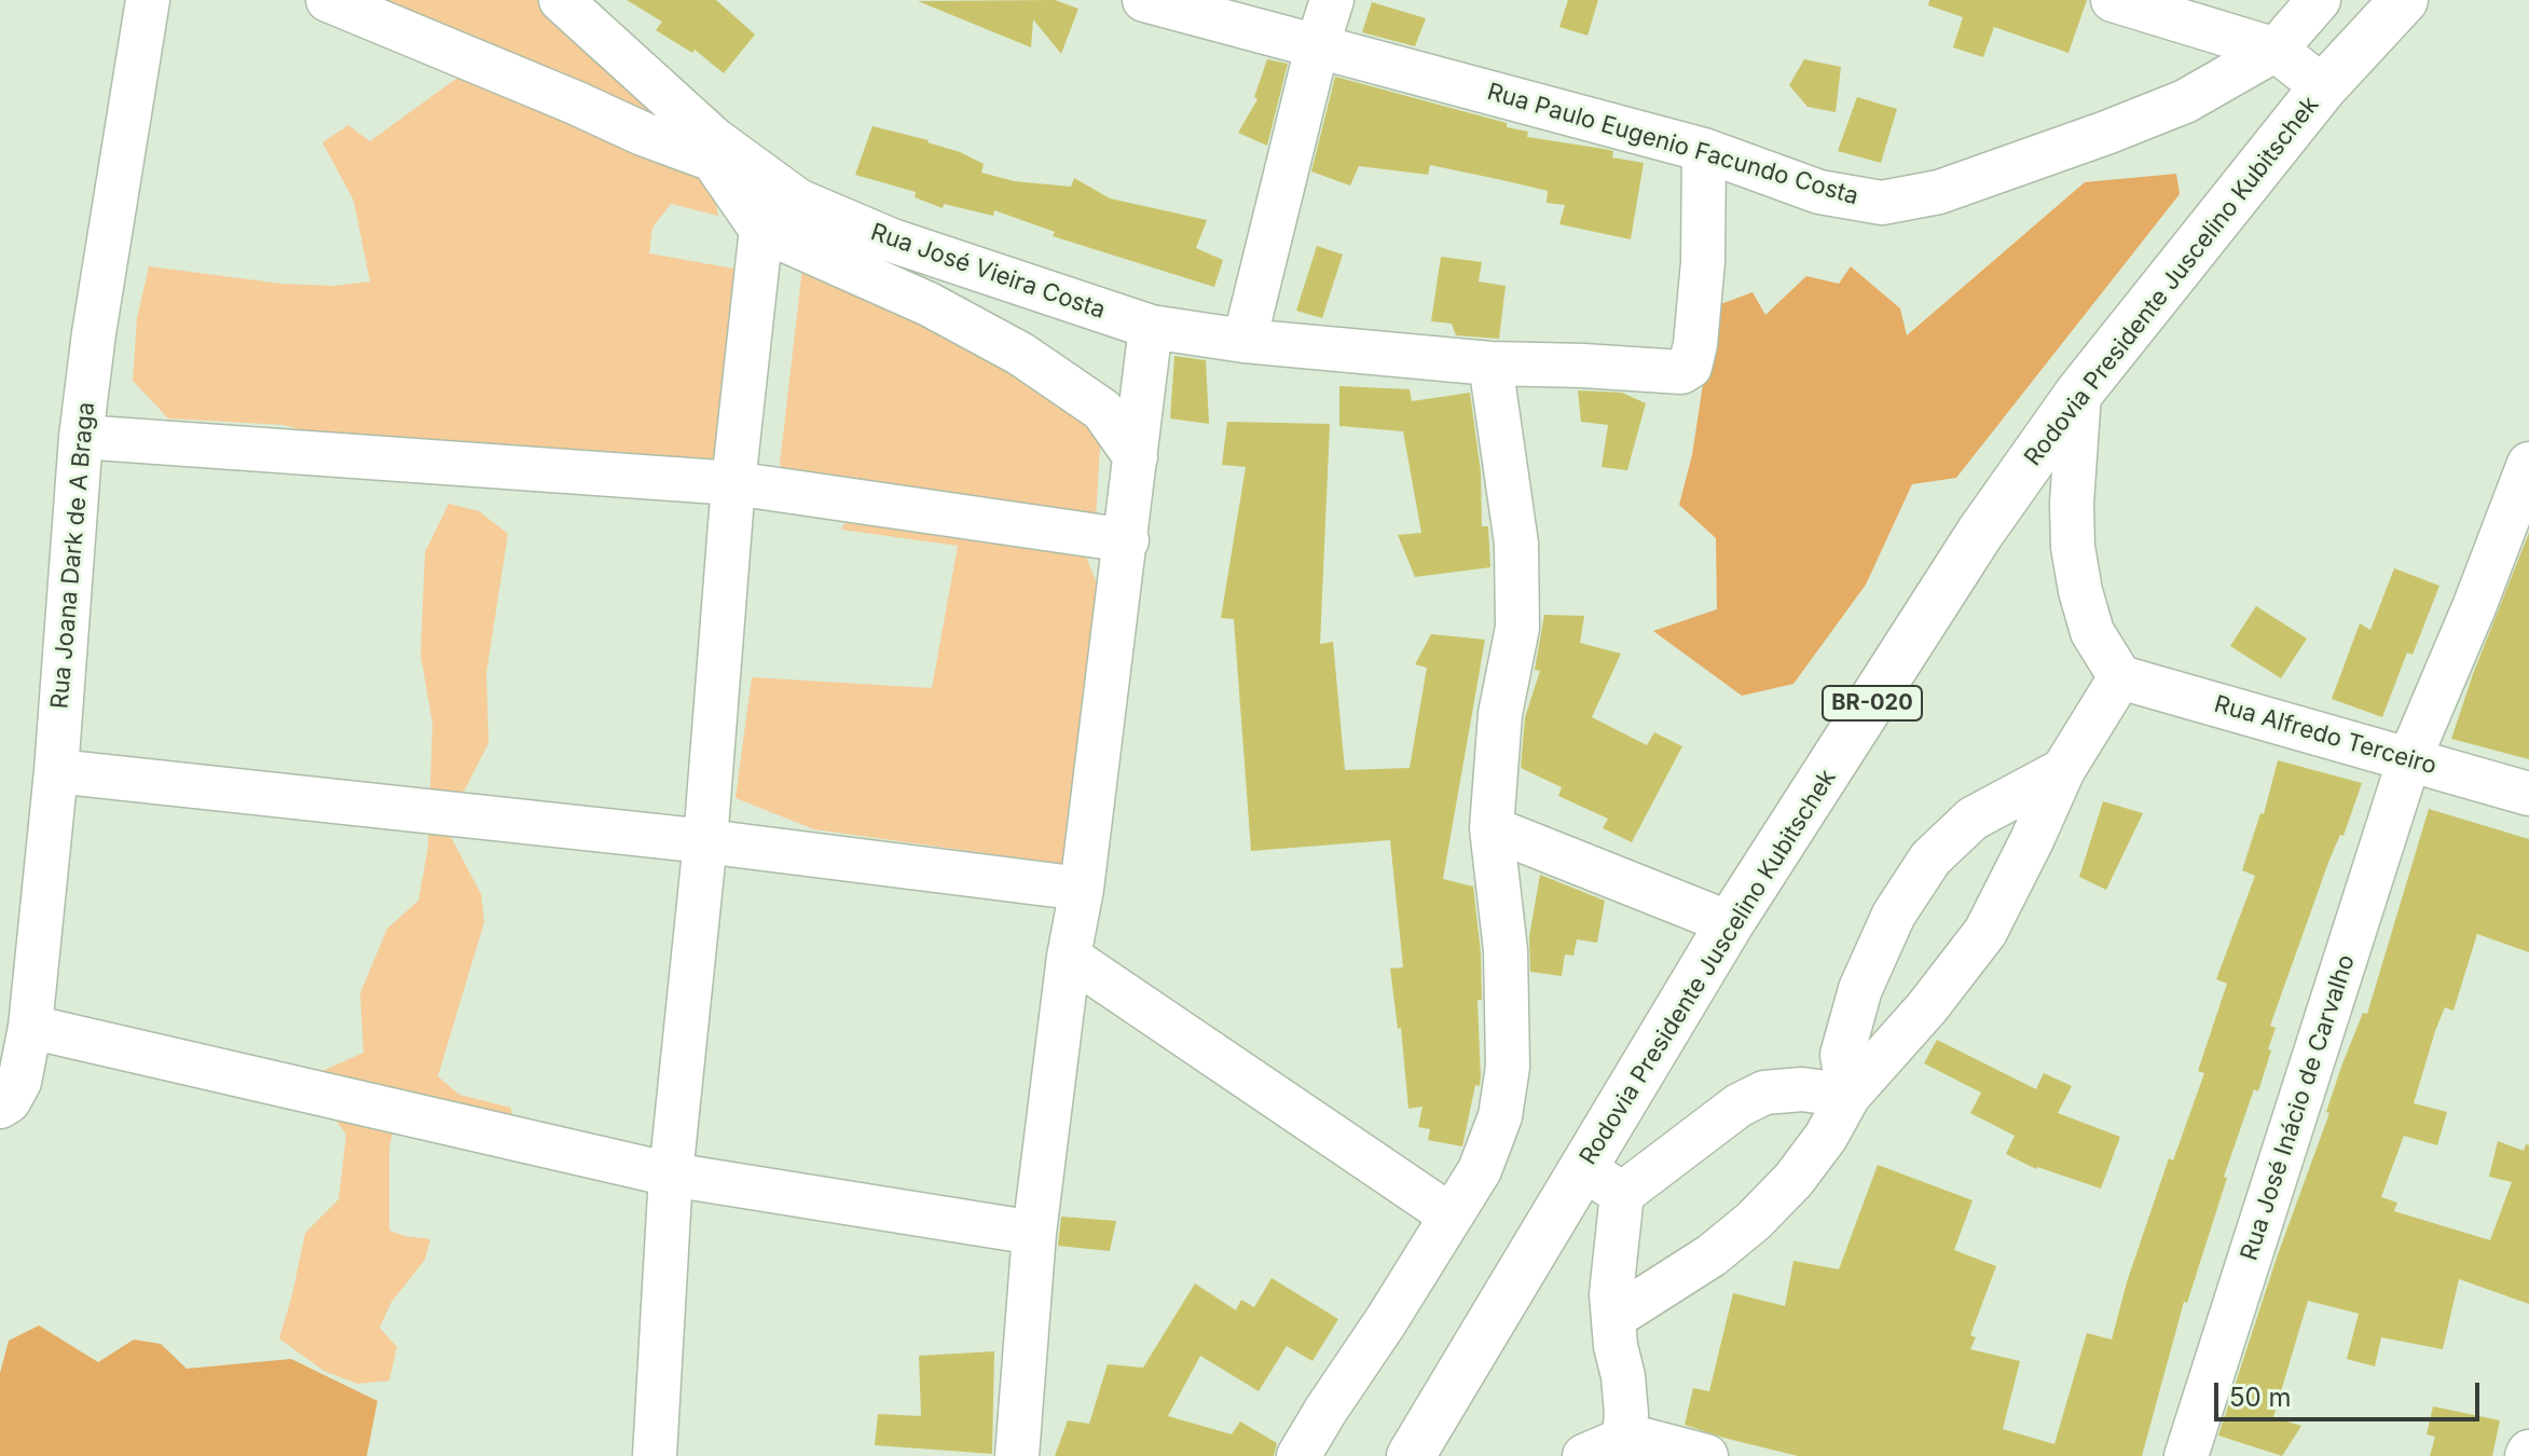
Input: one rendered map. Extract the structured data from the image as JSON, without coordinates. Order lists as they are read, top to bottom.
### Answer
{
  "streets": {
    "highway": ["Rodovia Presidente Juscelino Kubitschek", "BR-020"],
    "street": [
      "Rua Paulo Eugenio Facundo Costa",
      "Rua José Vieira Costa",
      "Rua Joana Dark de A Braga",
      "Rua Alfredo Terceiro",
      "Rua José Inácio de Carvalho"
    ]
  },
  "crossings": [
    ["Rua Paulo Eugenio Facundo Costa", "Rua José Vieira Costa"],
    ["Rua Alfredo Terceiro", "Rua José Inácio de Carvalho"]
  ],
  "scale_bar": "50 m"
}
